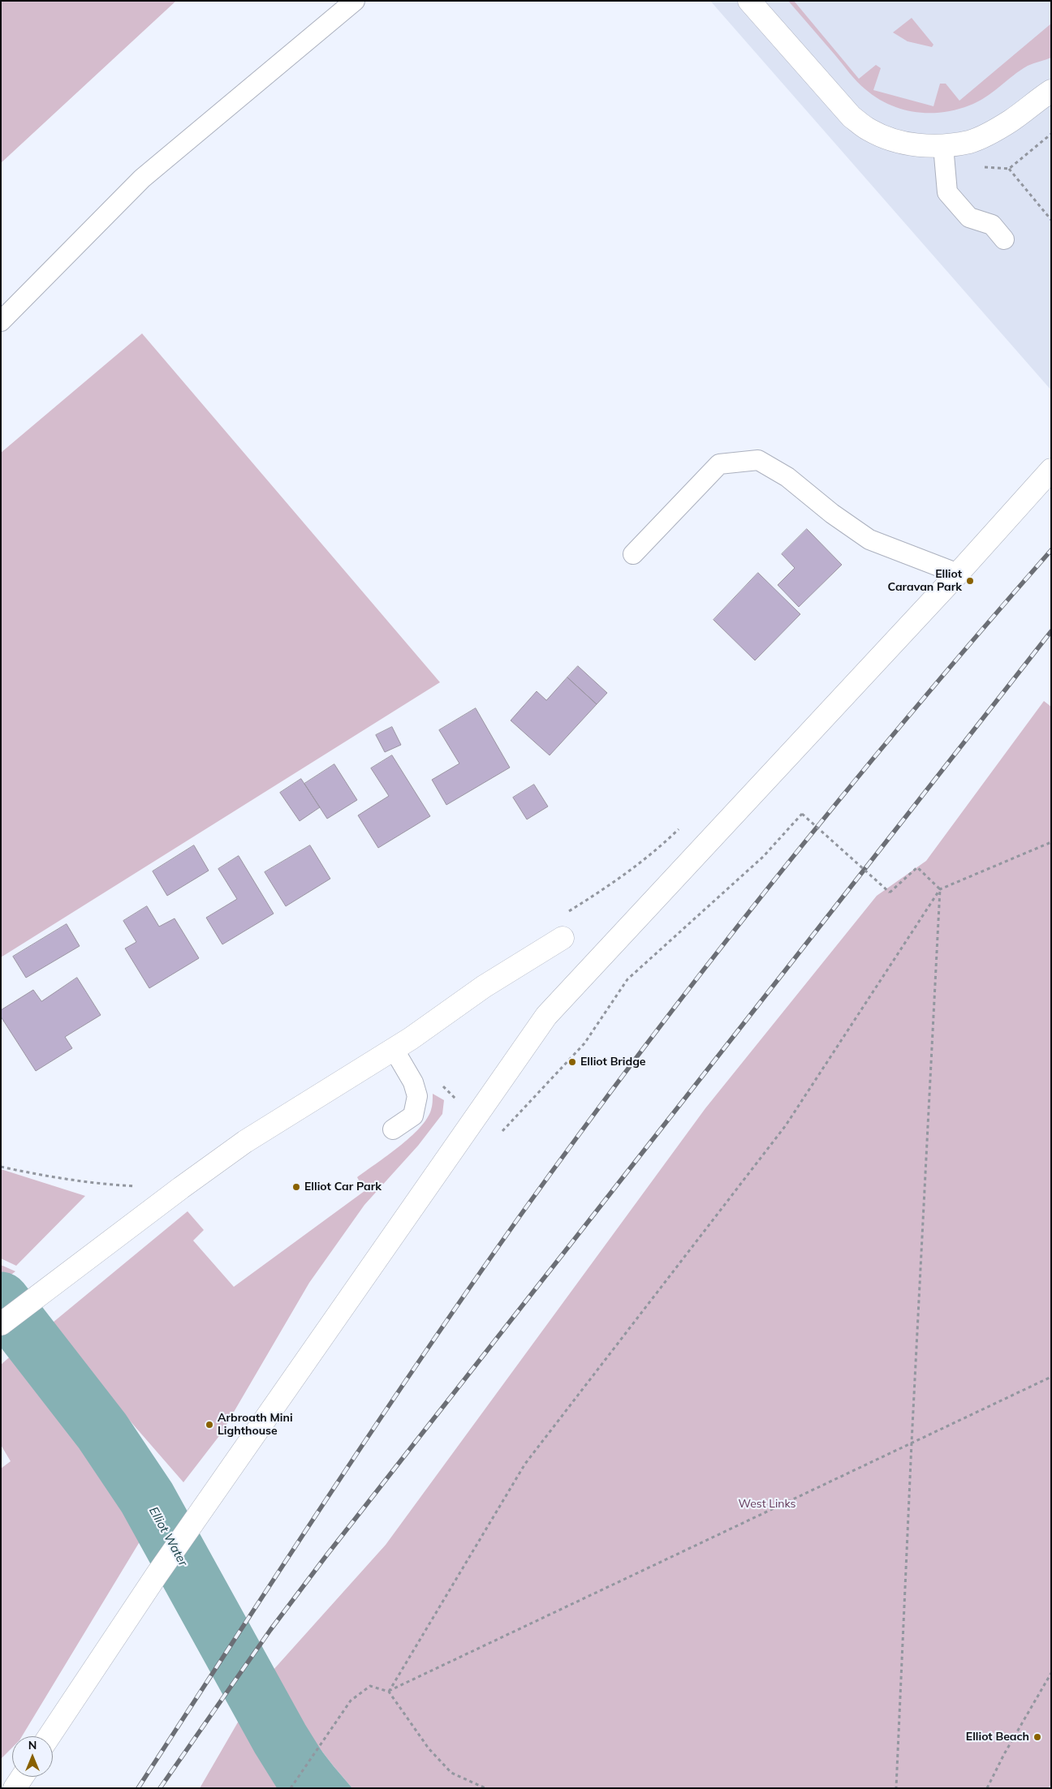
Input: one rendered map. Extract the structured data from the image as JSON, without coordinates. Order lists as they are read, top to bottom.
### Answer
{
  "water": ["Elliot Water"],
  "parks": ["West Links"],
  "places": [
    "Elliot Caravan Park",
    "Elliot Bridge",
    "Elliot Car Park",
    "Arbroath Mini Lighthouse",
    "Elliot Beach"
  ],
  "north": "top"
}
